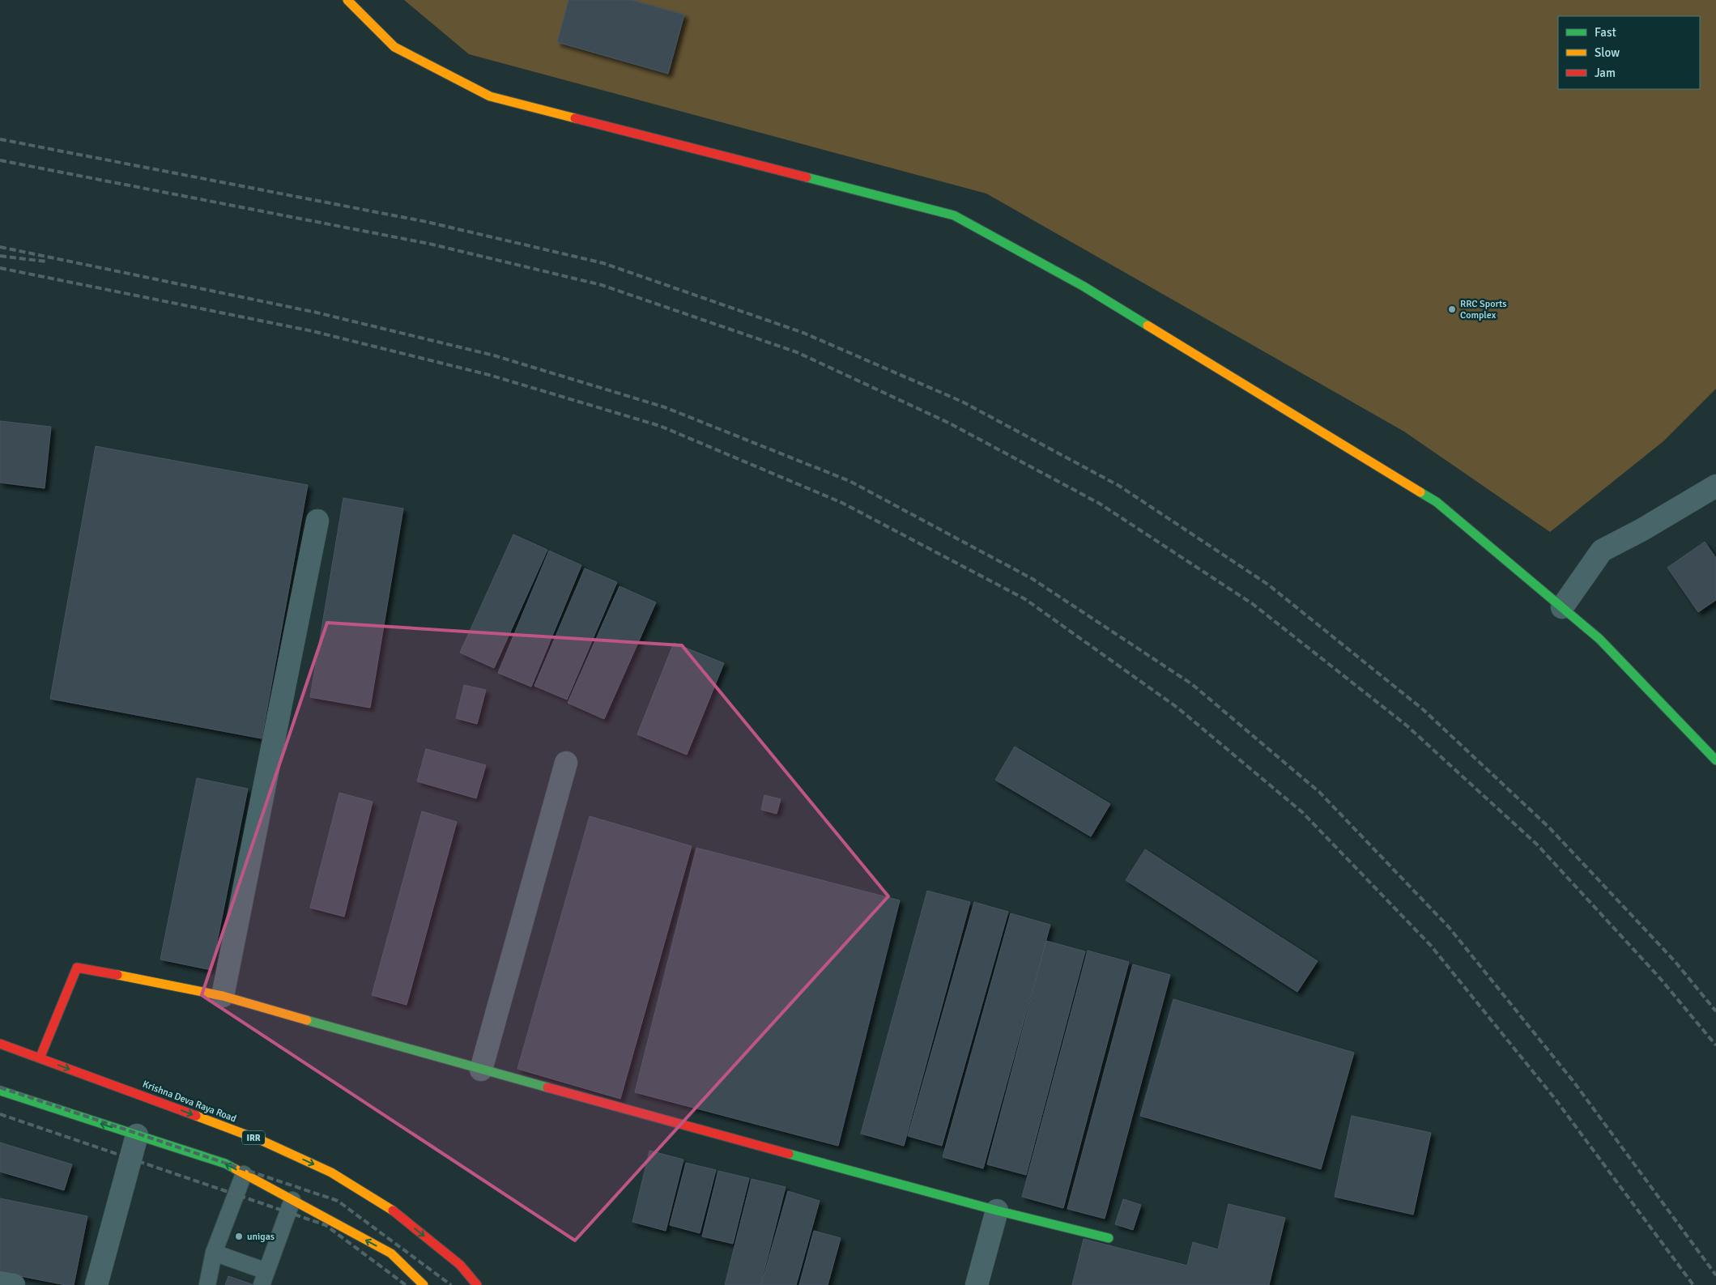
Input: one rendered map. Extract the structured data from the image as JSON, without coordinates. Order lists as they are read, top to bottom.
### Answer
{
  "streets": {
    "street": ["Krishna Deva Raya Road", "IRR"]
  },
  "places": ["RRC Sports Complex", "unigas"],
  "legend": ["Fast", "Slow", "Jam"]
}
